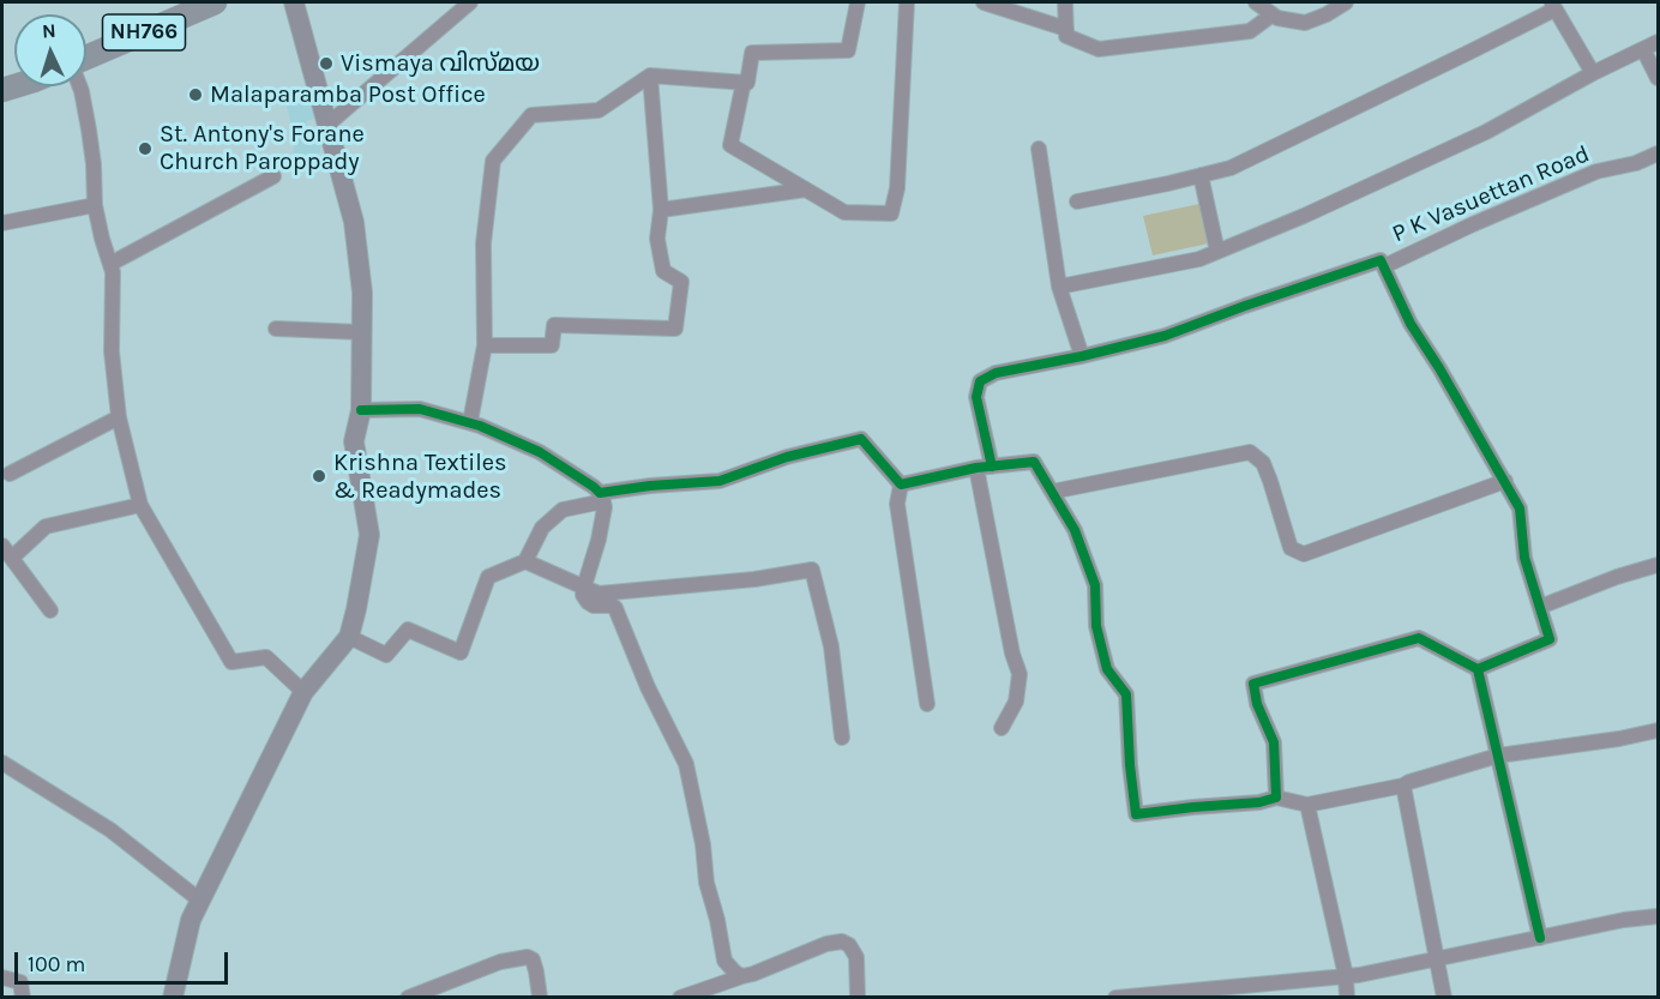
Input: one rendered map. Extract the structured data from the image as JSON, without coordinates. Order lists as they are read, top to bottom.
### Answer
{
  "streets": {
    "highway": ["NH766"],
    "street": ["P K Vasuettan Road"]
  },
  "places": [
    "Vismaya വിസ്മയ",
    "Malaparamba Post Office",
    "St. Antony's Forane Church Paroppady",
    "Krishna Textiles & Readymades"
  ],
  "scale_bar": "100 m",
  "north": "top"
}
